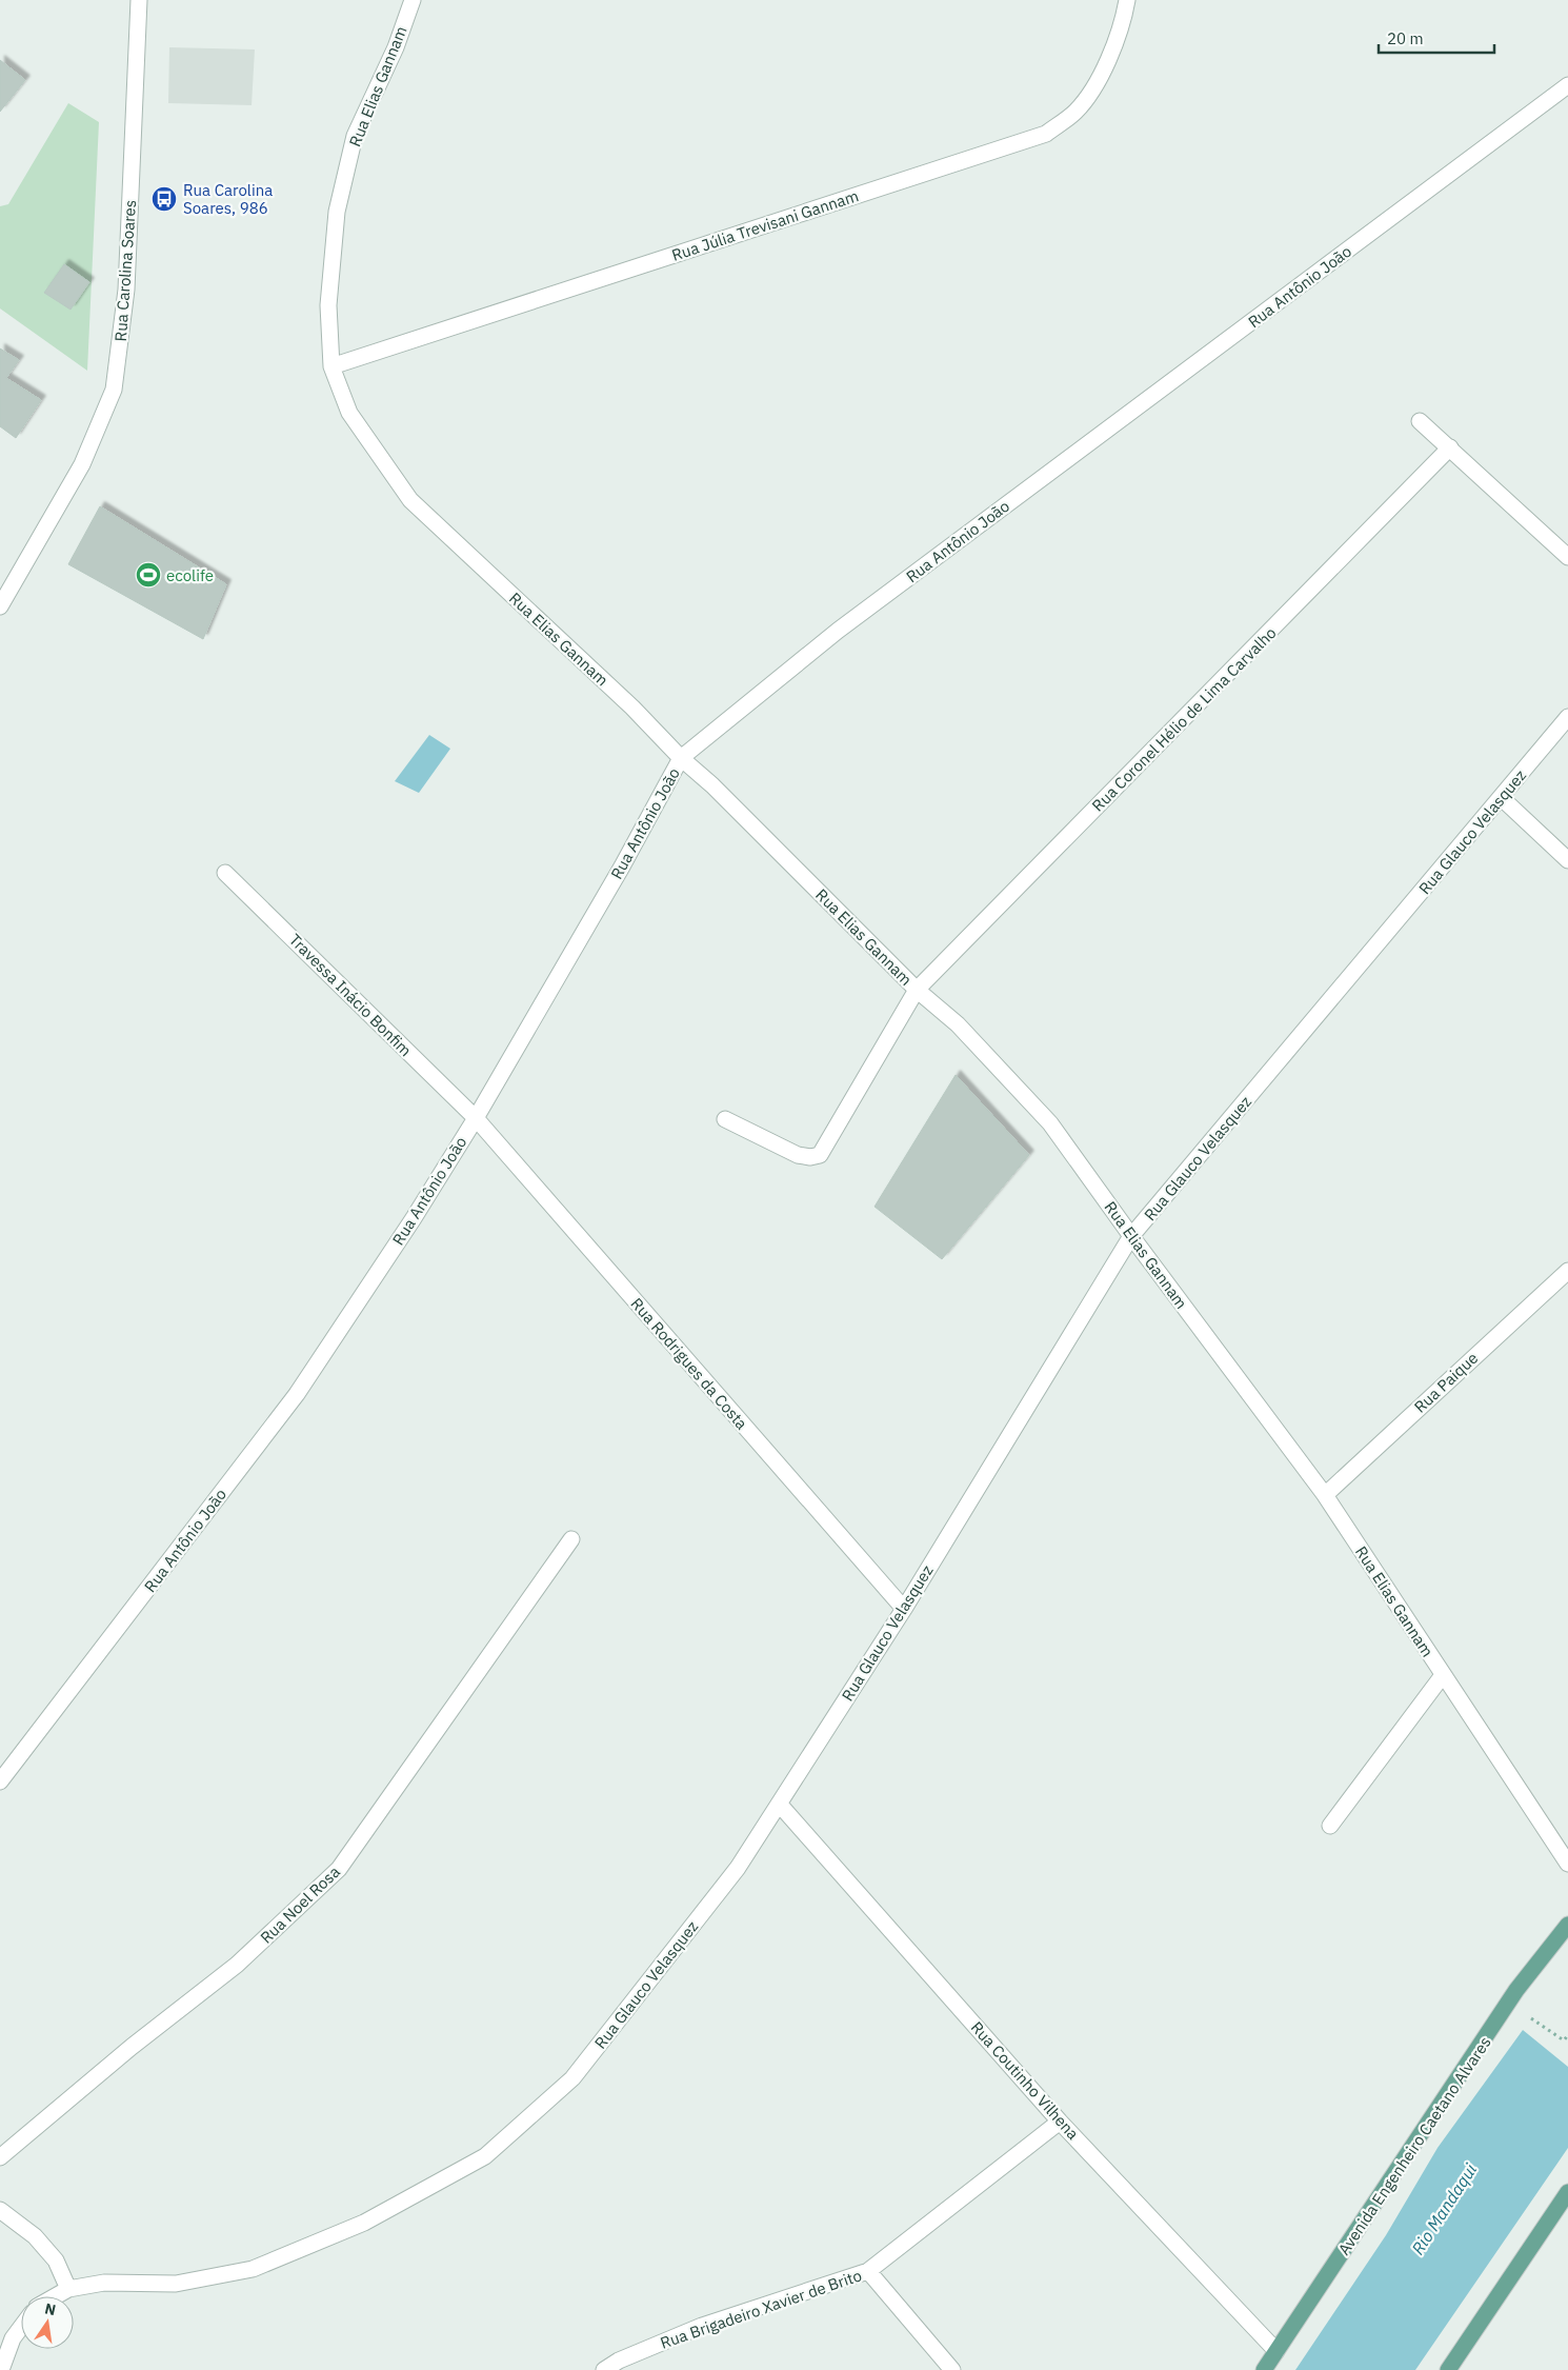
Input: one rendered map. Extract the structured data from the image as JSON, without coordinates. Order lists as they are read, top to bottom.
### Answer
{
  "streets": {
    "main road": ["Avenida Engenheiro Caetano Alvares"],
    "street": [
      "Rua Elias Gannam",
      "Rua Júlia Trevisani Gannam",
      "Rua Carolina Soares",
      "Rua Antônio João",
      "Rua Coronel Hélio de Lima Carvalho",
      "Rua Glauco Velasquez",
      "Travessa Inácio Bonfim",
      "Rua Rodrigues da Costa",
      "Rua Paique",
      "Rua Noel Rosa",
      "Rua Coutinho Vilhena",
      "Rua Brigadeiro Xavier de Brito"
    ]
  },
  "crossings": [
    ["Rua Elias Gannam", "Rua Júlia Trevisani Gannam"],
    ["Rua Elias Gannam", "Rua Antônio João"],
    ["Rua Elias Gannam", "Rua Coronel Hélio de Lima Carvalho"],
    ["Rua Elias Gannam", "Rua Glauco Velasquez"],
    ["Rua Elias Gannam", "Rua Paique"],
    ["Rua Antônio João", "Travessa Inácio Bonfim"],
    ["Rua Antônio João", "Rua Rodrigues da Costa"],
    ["Rua Glauco Velasquez", "Rua Rodrigues da Costa"],
    ["Rua Glauco Velasquez", "Rua Coutinho Vilhena"],
    ["Travessa Inácio Bonfim", "Rua Rodrigues da Costa"],
    ["Rua Coutinho Vilhena", "Avenida Engenheiro Caetano Alvares"],
    ["Rua Coutinho Vilhena", "Rua Brigadeiro Xavier de Brito"]
  ],
  "water": ["Rio Mandaqui"],
  "places": {
    "bus stop": ["Rua Carolina Soares, 986"],
    "sports": ["ecolife"]
  },
  "scale_bar": "20 m",
  "north": "top"
}
